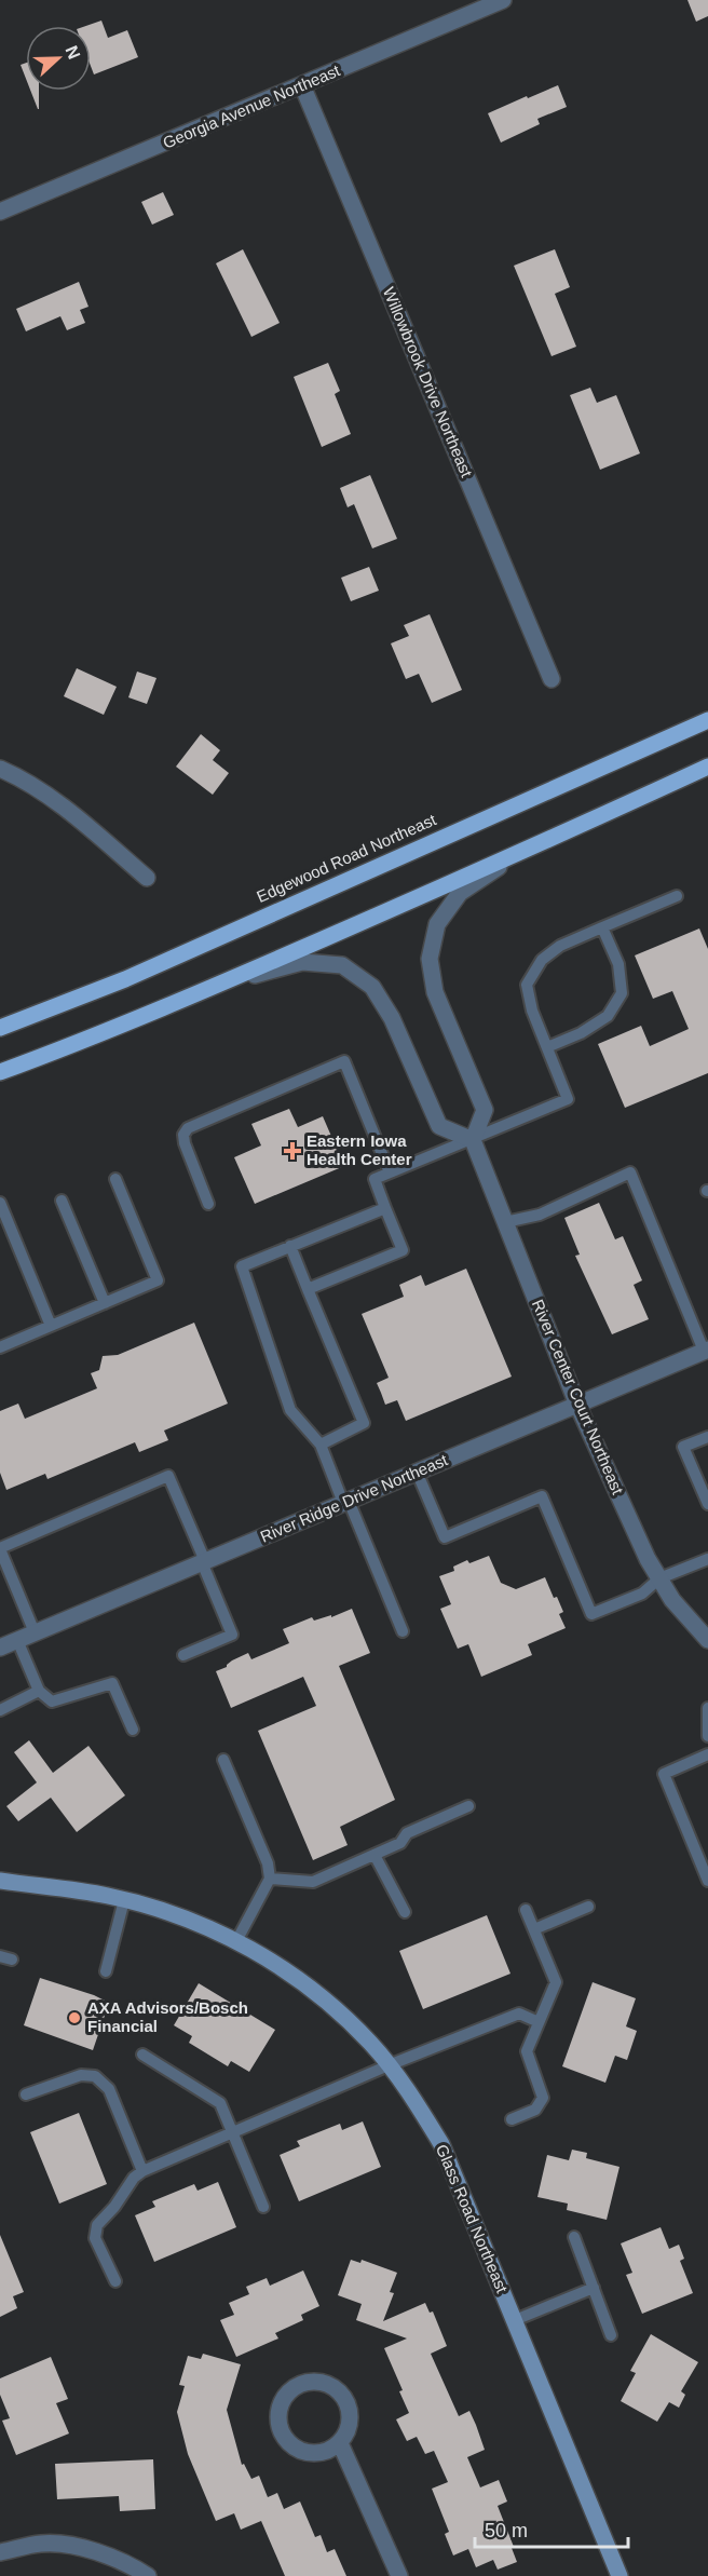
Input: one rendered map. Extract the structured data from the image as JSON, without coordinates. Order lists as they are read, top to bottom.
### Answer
{
  "streets": {
    "main road": ["Edgewood Road Northeast"],
    "street": [
      "Georgia Avenue Northeast",
      "Willowbrook Drive Northeast",
      "River Center Court Northeast",
      "River Ridge Drive Northeast",
      "Glass Road Northeast"
    ]
  },
  "crossings": [
    ["Georgia Avenue Northeast", "Willowbrook Drive Northeast"],
    ["River Center Court Northeast", "River Ridge Drive Northeast"]
  ],
  "places": {
    "health": ["Eastern Iowa Health Center"],
    "other": ["AXA Advisors/Bosch Financial"]
  },
  "scale_bar": "50 m",
  "north": "right"
}
